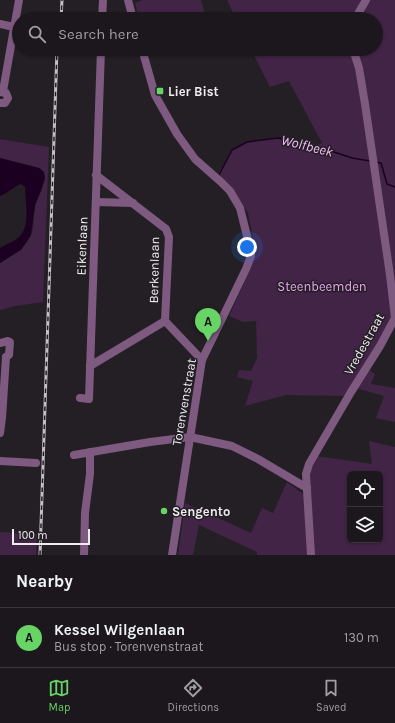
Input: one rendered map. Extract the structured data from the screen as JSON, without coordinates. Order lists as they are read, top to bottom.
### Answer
{
  "streets": {
    "street": [
      "Eikenlaan",
      "Berkenlaan",
      "Vredestraat",
      "Torenvenstraat"
    ]
  },
  "crossings": [
    ["Eikenlaan", "Berkenlaan"],
    ["Berkenlaan", "Torenvenstraat"]
  ],
  "water": ["Wolfbeek"],
  "parks": ["Steenbeemden"],
  "places": {
    "transit": ["Lier Bist"],
    "other": ["Sengento"]
  },
  "scale_bar": "100 m",
  "page": {
    "search": "Search here",
    "pins": "A",
    "scale": "100 m",
    "heading": "Nearby",
    "list": [
      {
        "mark": "A",
        "name": "Kessel Wilgenlaan",
        "note": "Bus stop · Torenvenstraat",
        "value": "130 m"
      }
    ],
    "nav": ["Map", "Directions", "Saved"]
  }
}
